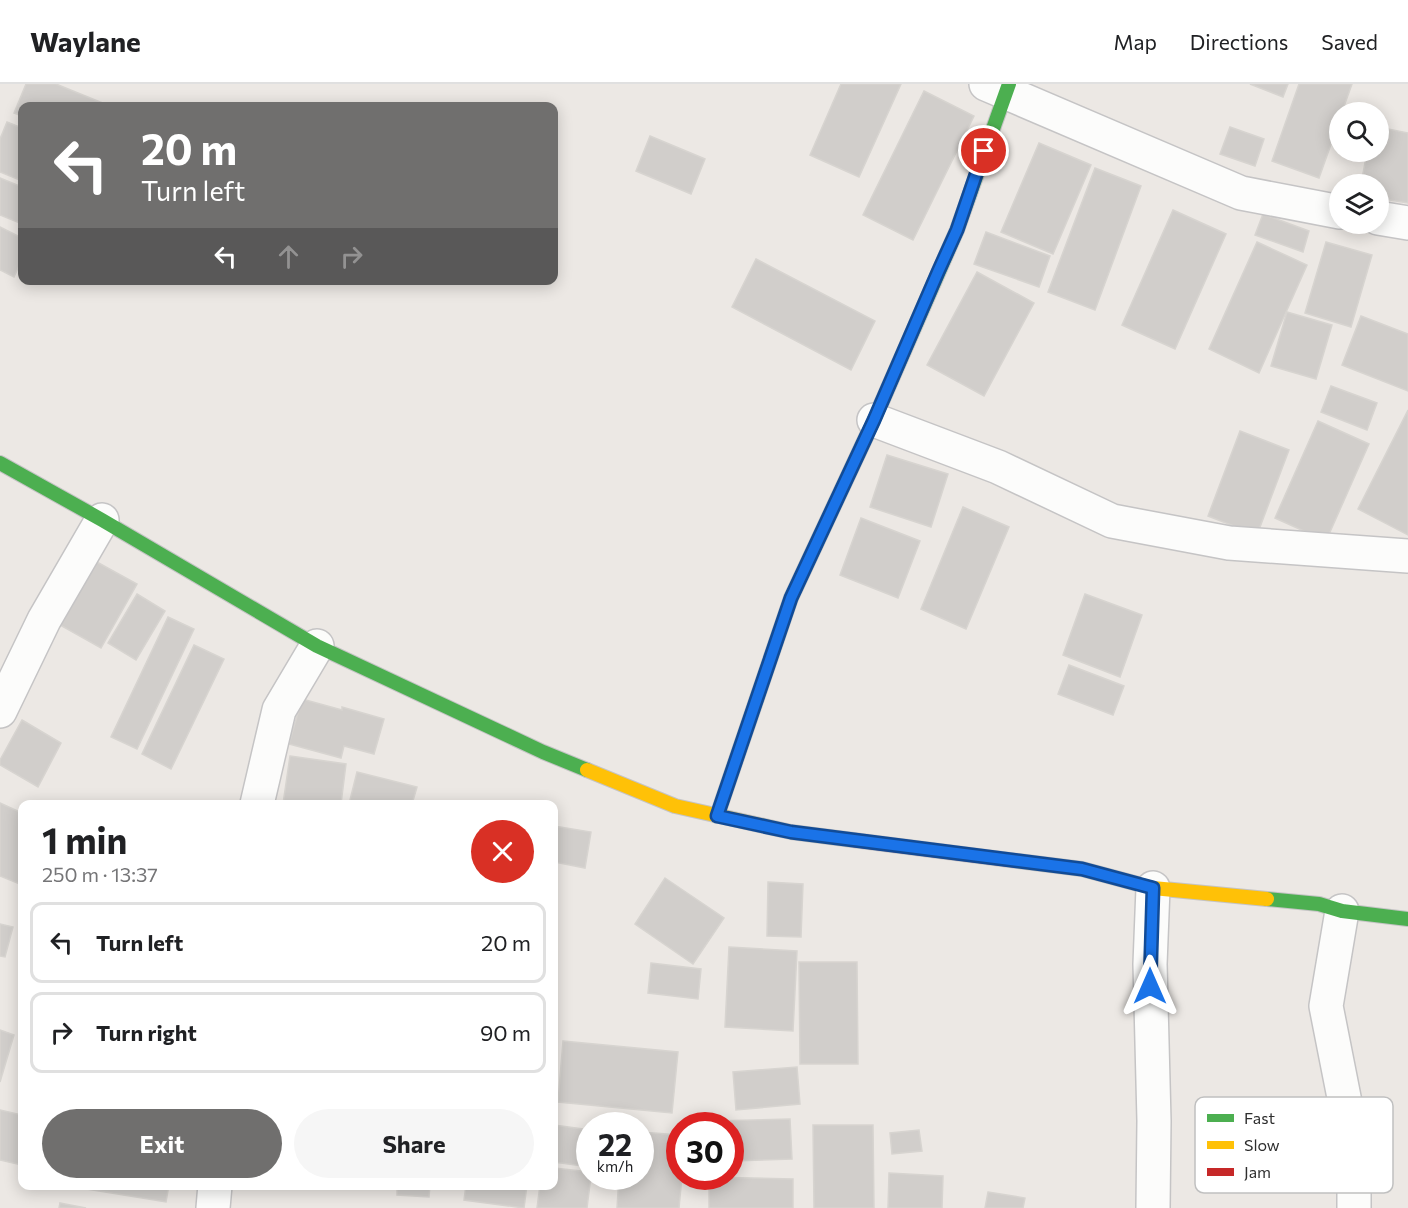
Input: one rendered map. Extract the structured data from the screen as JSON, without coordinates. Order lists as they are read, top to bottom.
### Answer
{
  "legend": ["Fast", "Slow", "Jam"],
  "page": {
    "header": "Waylane",
    "nav": ["Map", "Directions", "Saved"],
    "turn": ["20 m", "Turn left"],
    "heading": ["1 min", "250 m · 13:37"],
    "list": [
      {
        "name": "Turn left",
        "value": "20 m"
      },
      {
        "name": "Turn right",
        "value": "90 m"
      }
    ],
    "buttons": ["Exit", "Share"],
    "speed": "22 km/h",
    "limit": "30"
  }
}
